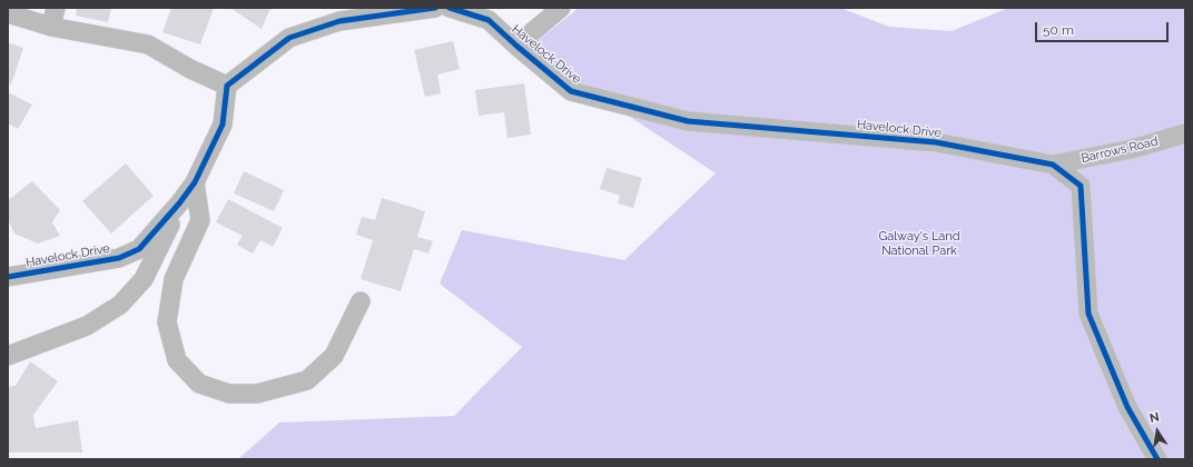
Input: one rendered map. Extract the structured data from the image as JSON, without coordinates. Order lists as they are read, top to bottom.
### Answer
{
  "streets": {
    "street": ["Havelock Drive", "Barrows Road"]
  },
  "crossings": [
    ["Havelock Drive", "Barrows Road"]
  ],
  "parks": ["Galway's Land National Park"],
  "scale_bar": "50 m",
  "north": "top"
}
